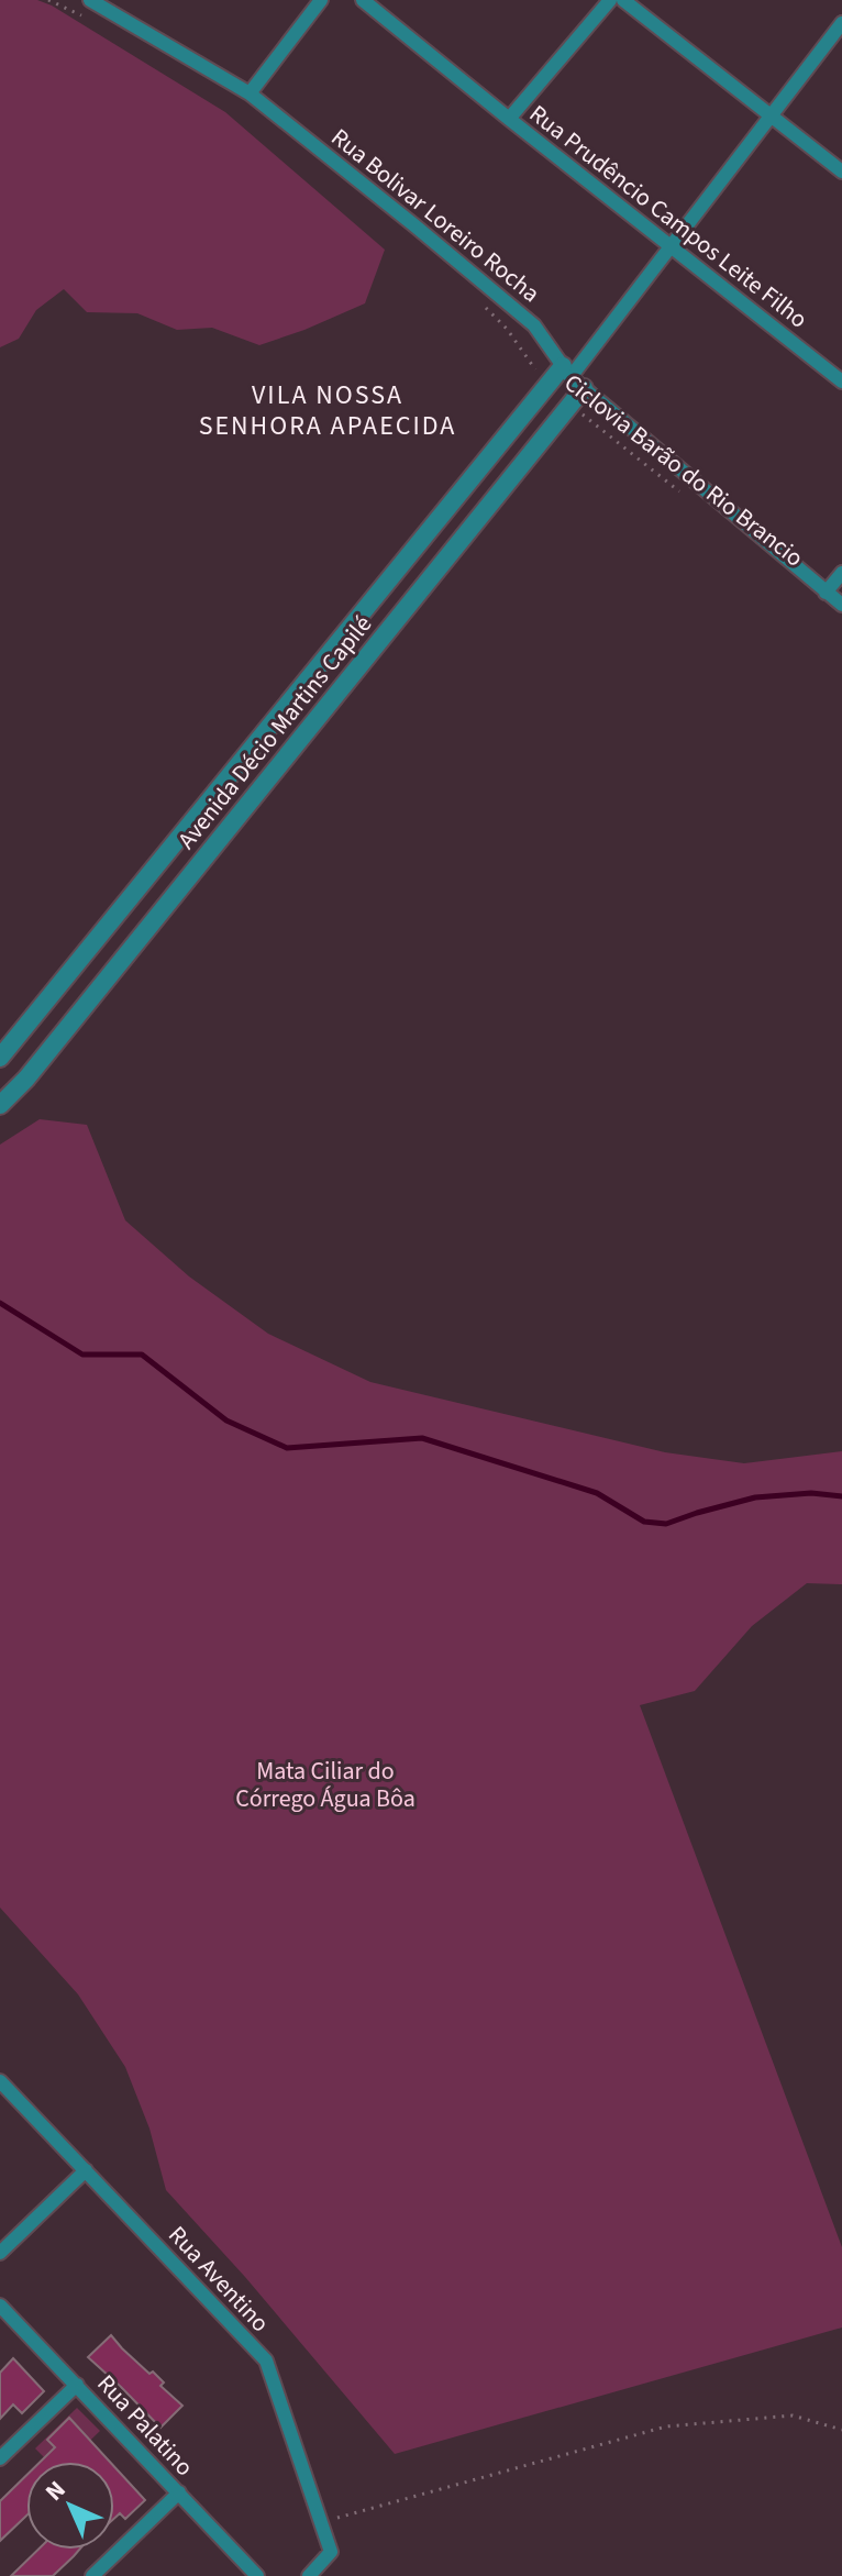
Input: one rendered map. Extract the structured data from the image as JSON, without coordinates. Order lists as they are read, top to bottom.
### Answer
{
  "streets": {
    "street": [
      "Rua Bolivar Loreiro Rocha",
      "Rua Prudêncio Campos Leite Filho",
      "Avenida Décio Martins Capilé",
      "Rua Aventino",
      "Rua Palatino"
    ],
    "path": ["Ciclovia Barão do Rio Brancio"]
  },
  "crossings": [
    ["Rua Bolivar Loreiro Rocha", "Avenida Décio Martins Capilé"],
    ["Ciclovia Barão do Rio Brancio", "Avenida Décio Martins Capilé"]
  ],
  "districts": ["VILA NOSSA SENHORA APAECIDA"],
  "parks": ["Mata Ciliar do Córrego Água Bôa"],
  "north": "top left"
}
